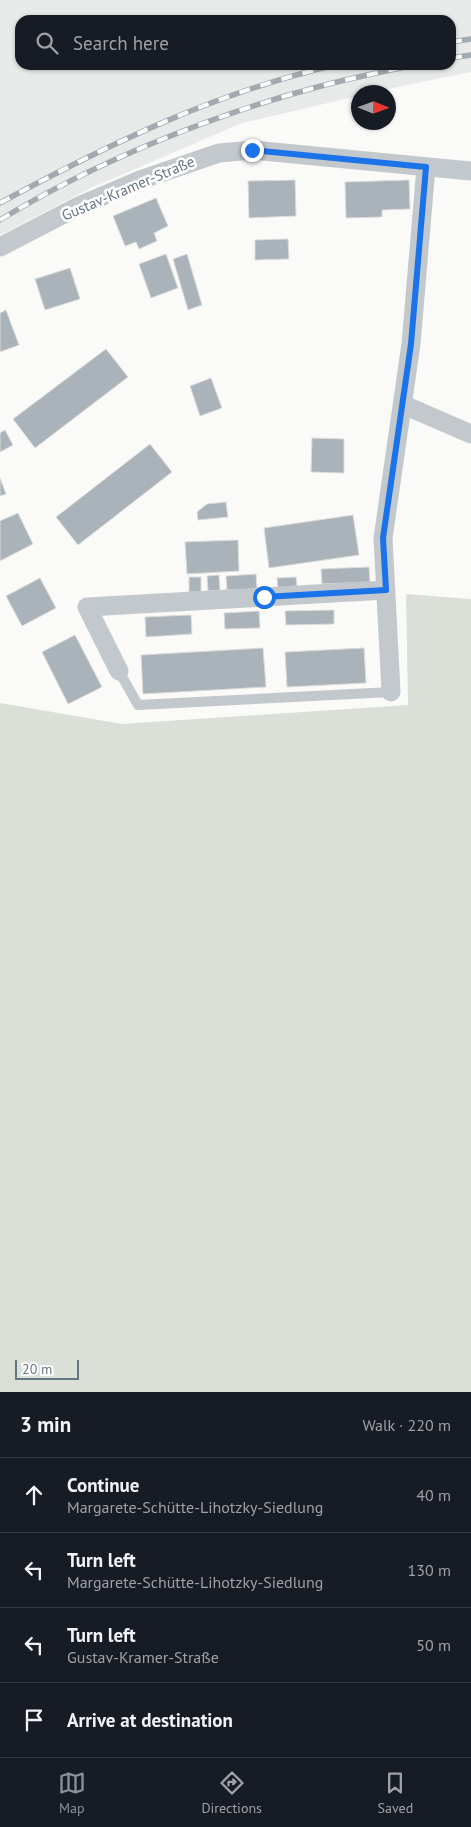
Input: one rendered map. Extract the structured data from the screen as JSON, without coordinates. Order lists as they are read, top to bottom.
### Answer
{
  "streets": {
    "street": ["Gustav-Kramer-Straße"]
  },
  "scale_bar": "20 m",
  "north": "right",
  "page": {
    "search": "Search here",
    "scale": "20 m",
    "heading": ["3 min", "Walk · 220 m"],
    "list": [
      ["Continue", "Margarete-Schütte-Lihotzky-Siedlung", "40 m"],
      ["Turn left", "Margarete-Schütte-Lihotzky-Siedlung", "130 m"],
      ["Turn left", "Gustav-Kramer-Straße", "50 m"],
      "Arrive at destination"
    ],
    "nav": ["Map", "Directions", "Saved"]
  }
}
